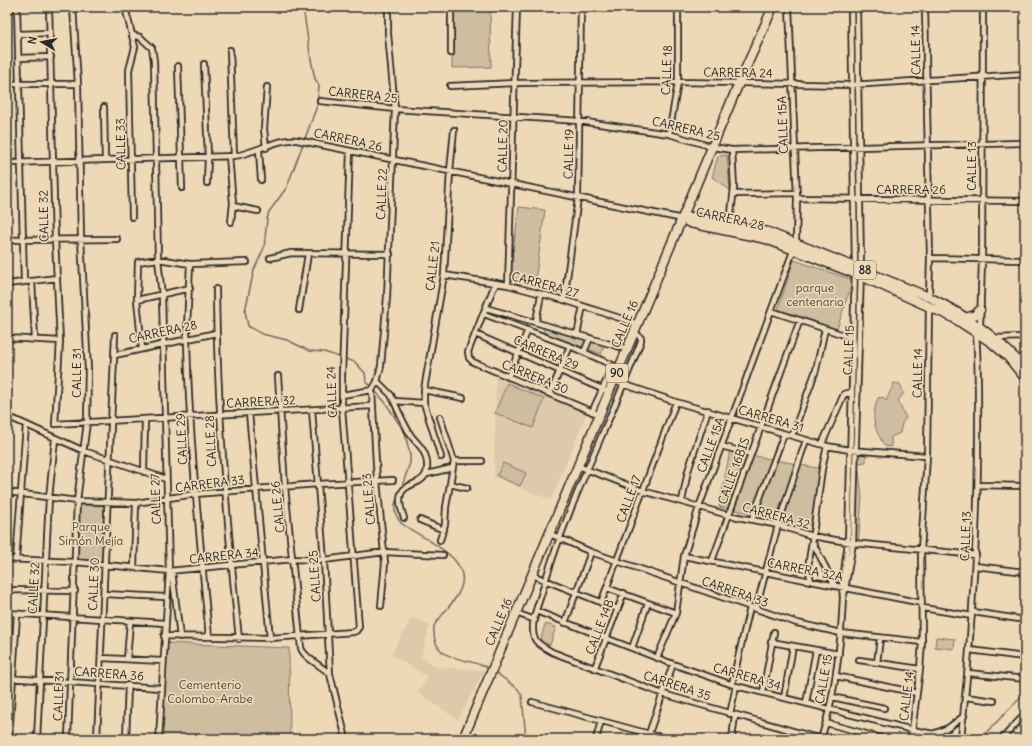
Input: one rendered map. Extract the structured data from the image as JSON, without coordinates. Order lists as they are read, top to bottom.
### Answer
{
  "streets": {
    "highway": [
      "CARRERA 28",
      "88",
      "CALLE 16",
      "90"
    ],
    "street": [
      "CALLE 14",
      "CALLE 18",
      "CARRERA 24",
      "CARRERA 25",
      "CALLE 15A",
      "CARRERA 26",
      "CALLE 33",
      "CALLE 20",
      "CALLE 19",
      "CALLE 13",
      "CALLE 22",
      "CALLE 32",
      "CALLE 21",
      "CARRERA 27",
      "CALLE 15",
      "CARRERA 29",
      "CALLE 31",
      "CARRERA 30",
      "CALLE 24",
      "CARRERA 32",
      "CARRERA 31",
      "CALLE 29",
      "CALLE 28",
      "CALLE 16BIS",
      "CARRERA 33",
      "CALLE 27",
      "CALLE 23",
      "CALLE 17",
      "CALLE 26",
      "CARRERA 34",
      "CARRERA 32A",
      "CALLE 25",
      "CALLE 30",
      "CALLE 14B",
      "CARRERA 36",
      "CARRERA 35"
    ]
  },
  "crossings": [
    ["CALLE 14", "CARRERA 24"],
    ["CALLE 14", "CARRERA 25"],
    ["CALLE 14", "CARRERA 26"],
    ["CALLE 14", "CARRERA 28"],
    ["CALLE 14", "CARRERA 32"],
    ["CALLE 14", "CARRERA 31"],
    ["CALLE 14", "CARRERA 33"],
    ["CALLE 14", "CARRERA 34"],
    ["CALLE 14", "CARRERA 32A"],
    ["CALLE 18", "CARRERA 24"],
    ["CALLE 18", "CARRERA 25"],
    ["CARRERA 24", "CALLE 15A"],
    ["CARRERA 24", "CALLE 20"],
    ["CARRERA 24", "CALLE 19"],
    ["CARRERA 24", "CALLE 13"],
    ["CARRERA 24", "CALLE 16"],
    ["CARRERA 24", "CALLE 15"],
    ["CARRERA 25", "CALLE 15A"],
    ["CARRERA 25", "CALLE 20"],
    ["CARRERA 25", "CALLE 19"],
    ["CARRERA 25", "CALLE 13"],
    ["CARRERA 25", "CALLE 22"],
    ["CARRERA 25", "CALLE 16"],
    ["CARRERA 25", "CALLE 15"],
    ["CALLE 15A", "CARRERA 26"],
    ["CALLE 15A", "CARRERA 28"],
    ["CALLE 15A", "CARRERA 32"],
    ["CALLE 15A", "CARRERA 31"],
    ["CALLE 15A", "CARRERA 33"],
    ["CALLE 15A", "CARRERA 34"],
    ["CALLE 15A", "CARRERA 32A"],
    ["CARRERA 26", "CALLE 33"],
    ["CARRERA 26", "CALLE 20"],
    ["CARRERA 26", "CALLE 19"],
    ["CARRERA 26", "CALLE 13"],
    ["CARRERA 26", "CALLE 22"],
    ["CARRERA 26", "CALLE 32"],
    ["CARRERA 26", "CARRERA 28"],
    ["CARRERA 26", "CALLE 21"],
    ["CARRERA 26", "CALLE 16"],
    ["CARRERA 26", "CALLE 15"],
    ["CARRERA 26", "CALLE 31"],
    ["CARRERA 26", "CALLE 24"],
    ["CALLE 20", "CARRERA 27"],
    ["CALLE 19", "CARRERA 27"],
    ["CALLE 13", "CARRERA 28"],
    ["CALLE 13", "CARRERA 32"],
    ["CALLE 13", "CARRERA 34"],
    ["CALLE 13", "CARRERA 32A"],
    ["CALLE 22", "CALLE 23"],
    ["CALLE 32", "CARRERA 32"],
    ["CALLE 32", "CARRERA 33"],
    ["CALLE 32", "CARRERA 34"],
    ["CALLE 32", "CARRERA 36"],
    ["CARRERA 28", "CALLE 16"],
    ["CARRERA 28", "CALLE 15"],
    ["CARRERA 28", "CALLE 29"],
    ["CARRERA 28", "CALLE 28"],
    ["CARRERA 28", "CALLE 27"],
    ["CARRERA 28", "CALLE 30"],
    ["CALLE 21", "CARRERA 27"],
    ["CARRERA 27", "CALLE 16"],
    ["CALLE 16", "CARRERA 29"],
    ["CALLE 16", "CARRERA 30"],
    ["CALLE 16", "CARRERA 32"],
    ["CALLE 16", "CARRERA 31"],
    ["CALLE 16", "CARRERA 33"],
    ["CALLE 15", "CARRERA 32"],
    ["CALLE 15", "CARRERA 31"],
    ["CALLE 15", "CARRERA 33"],
    ["CALLE 15", "CARRERA 34"],
    ["CALLE 15", "CARRERA 32A"],
    ["CALLE 15", "CARRERA 35"],
    ["CARRERA 29", "CARRERA 30"],
    ["CALLE 31", "CARRERA 32"],
    ["CALLE 31", "CARRERA 33"],
    ["CALLE 31", "CARRERA 34"],
    ["CALLE 31", "CARRERA 36"],
    ["CALLE 24", "CARRERA 32"],
    ["CALLE 24", "CARRERA 33"],
    ["CALLE 24", "CARRERA 34"],
    ["CALLE 24", "CALLE 25"],
    ["CARRERA 32", "CALLE 29"],
    ["CARRERA 32", "CALLE 28"],
    ["CARRERA 32", "CALLE 16BIS"],
    ["CARRERA 32", "CALLE 27"],
    ["CARRERA 32", "CALLE 23"],
    ["CARRERA 32", "CALLE 17"],
    ["CARRERA 32", "CALLE 26"],
    ["CARRERA 32", "CALLE 25"],
    ["CARRERA 32", "CALLE 30"],
    ["CARRERA 31", "CALLE 16BIS"],
    ["CARRERA 31", "CALLE 17"],
    ["CALLE 29", "CARRERA 33"],
    ["CALLE 29", "CARRERA 34"],
    ["CALLE 28", "CARRERA 33"],
    ["CALLE 28", "CARRERA 34"],
    ["CALLE 16BIS", "CARRERA 32A"],
    ["CARRERA 33", "CALLE 27"],
    ["CARRERA 33", "CALLE 23"],
    ["CARRERA 33", "CALLE 17"],
    ["CARRERA 33", "CALLE 26"],
    ["CARRERA 33", "CALLE 25"],
    ["CARRERA 33", "CALLE 30"],
    ["CALLE 27", "CARRERA 34"],
    ["CALLE 27", "CARRERA 36"],
    ["CALLE 23", "CARRERA 34"],
    ["CALLE 26", "CARRERA 34"],
    ["CALLE 26", "CALLE 25"],
    ["CARRERA 34", "CALLE 25"],
    ["CARRERA 34", "CALLE 30"],
    ["CARRERA 34", "CALLE 14B"],
    ["CALLE 30", "CARRERA 36"],
    ["CALLE 14B", "CARRERA 35"]
  ],
  "parks": ["parque centenario", "Parque Simón Mejía", "Cementerio Colombo-Arabe"],
  "north": "left"
}
